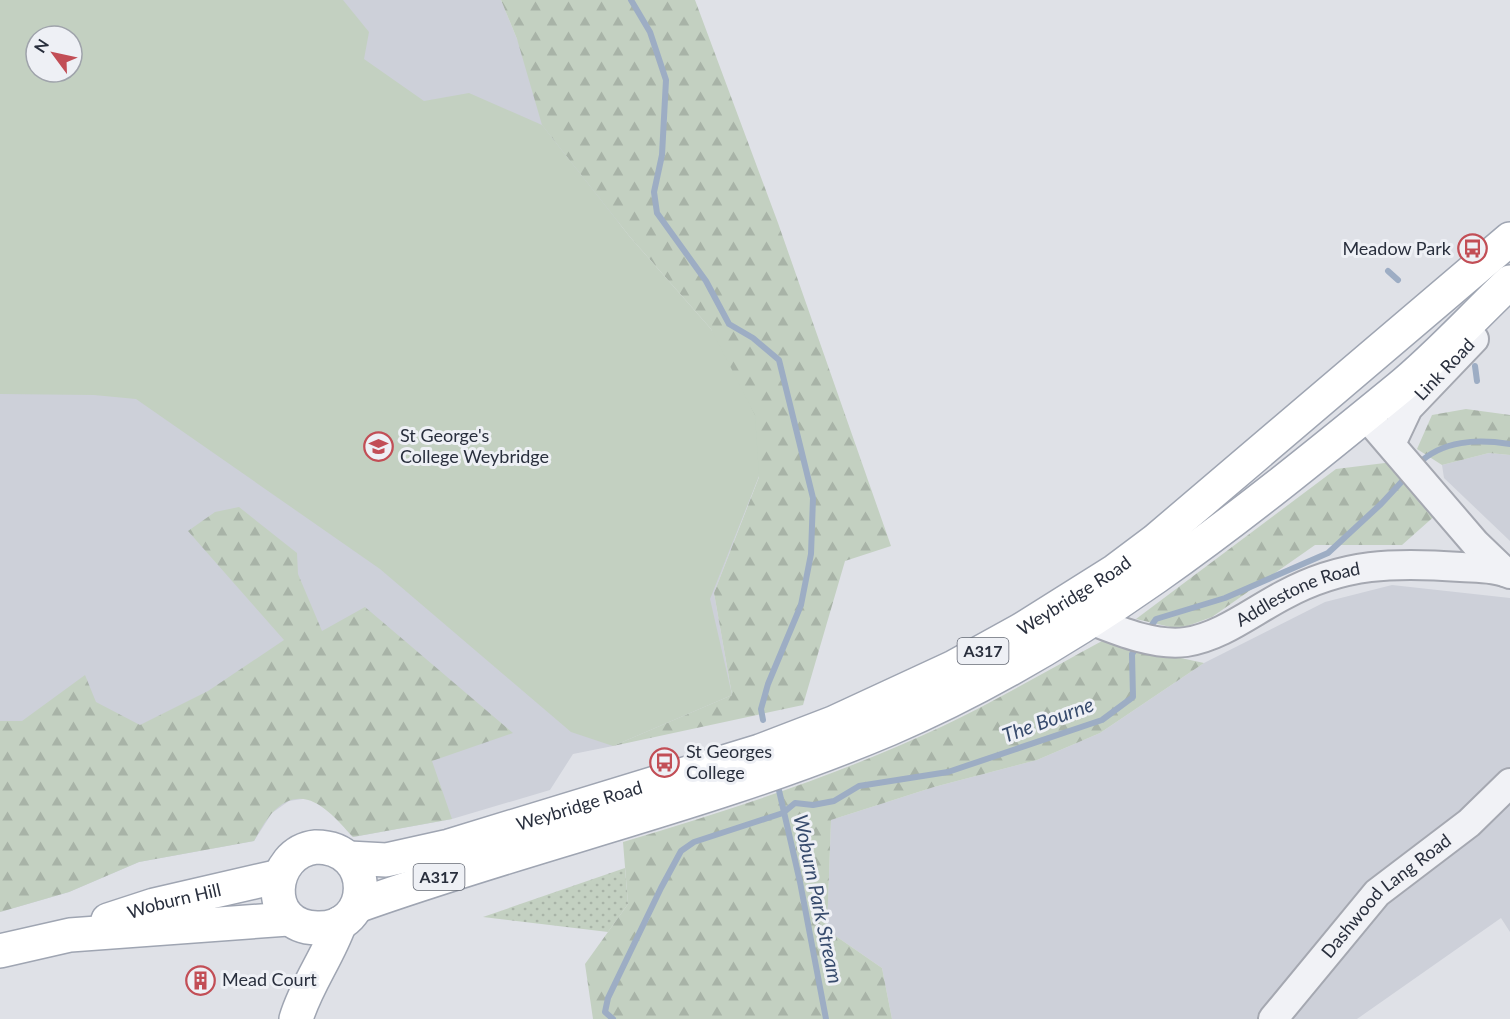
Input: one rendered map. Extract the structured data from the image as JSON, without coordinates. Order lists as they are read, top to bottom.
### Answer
{
  "streets": {
    "main road": ["Weybridge Road", "A317", "Woburn Hill"],
    "street": ["Link Road", "Addlestone Road", "Dashwood Lang Road"]
  },
  "crossings": [
    ["Weybridge Road", "Addlestone Road"],
    ["Weybridge Road", "Woburn Hill"]
  ],
  "water": ["The Bourne", "Woburn Park Stream"],
  "places": {
    "bus stop": ["Meadow Park", "St Georges College"],
    "school or university": ["St George's College Weybridge"],
    "building": ["Mead Court"]
  },
  "north": "top left"
}
